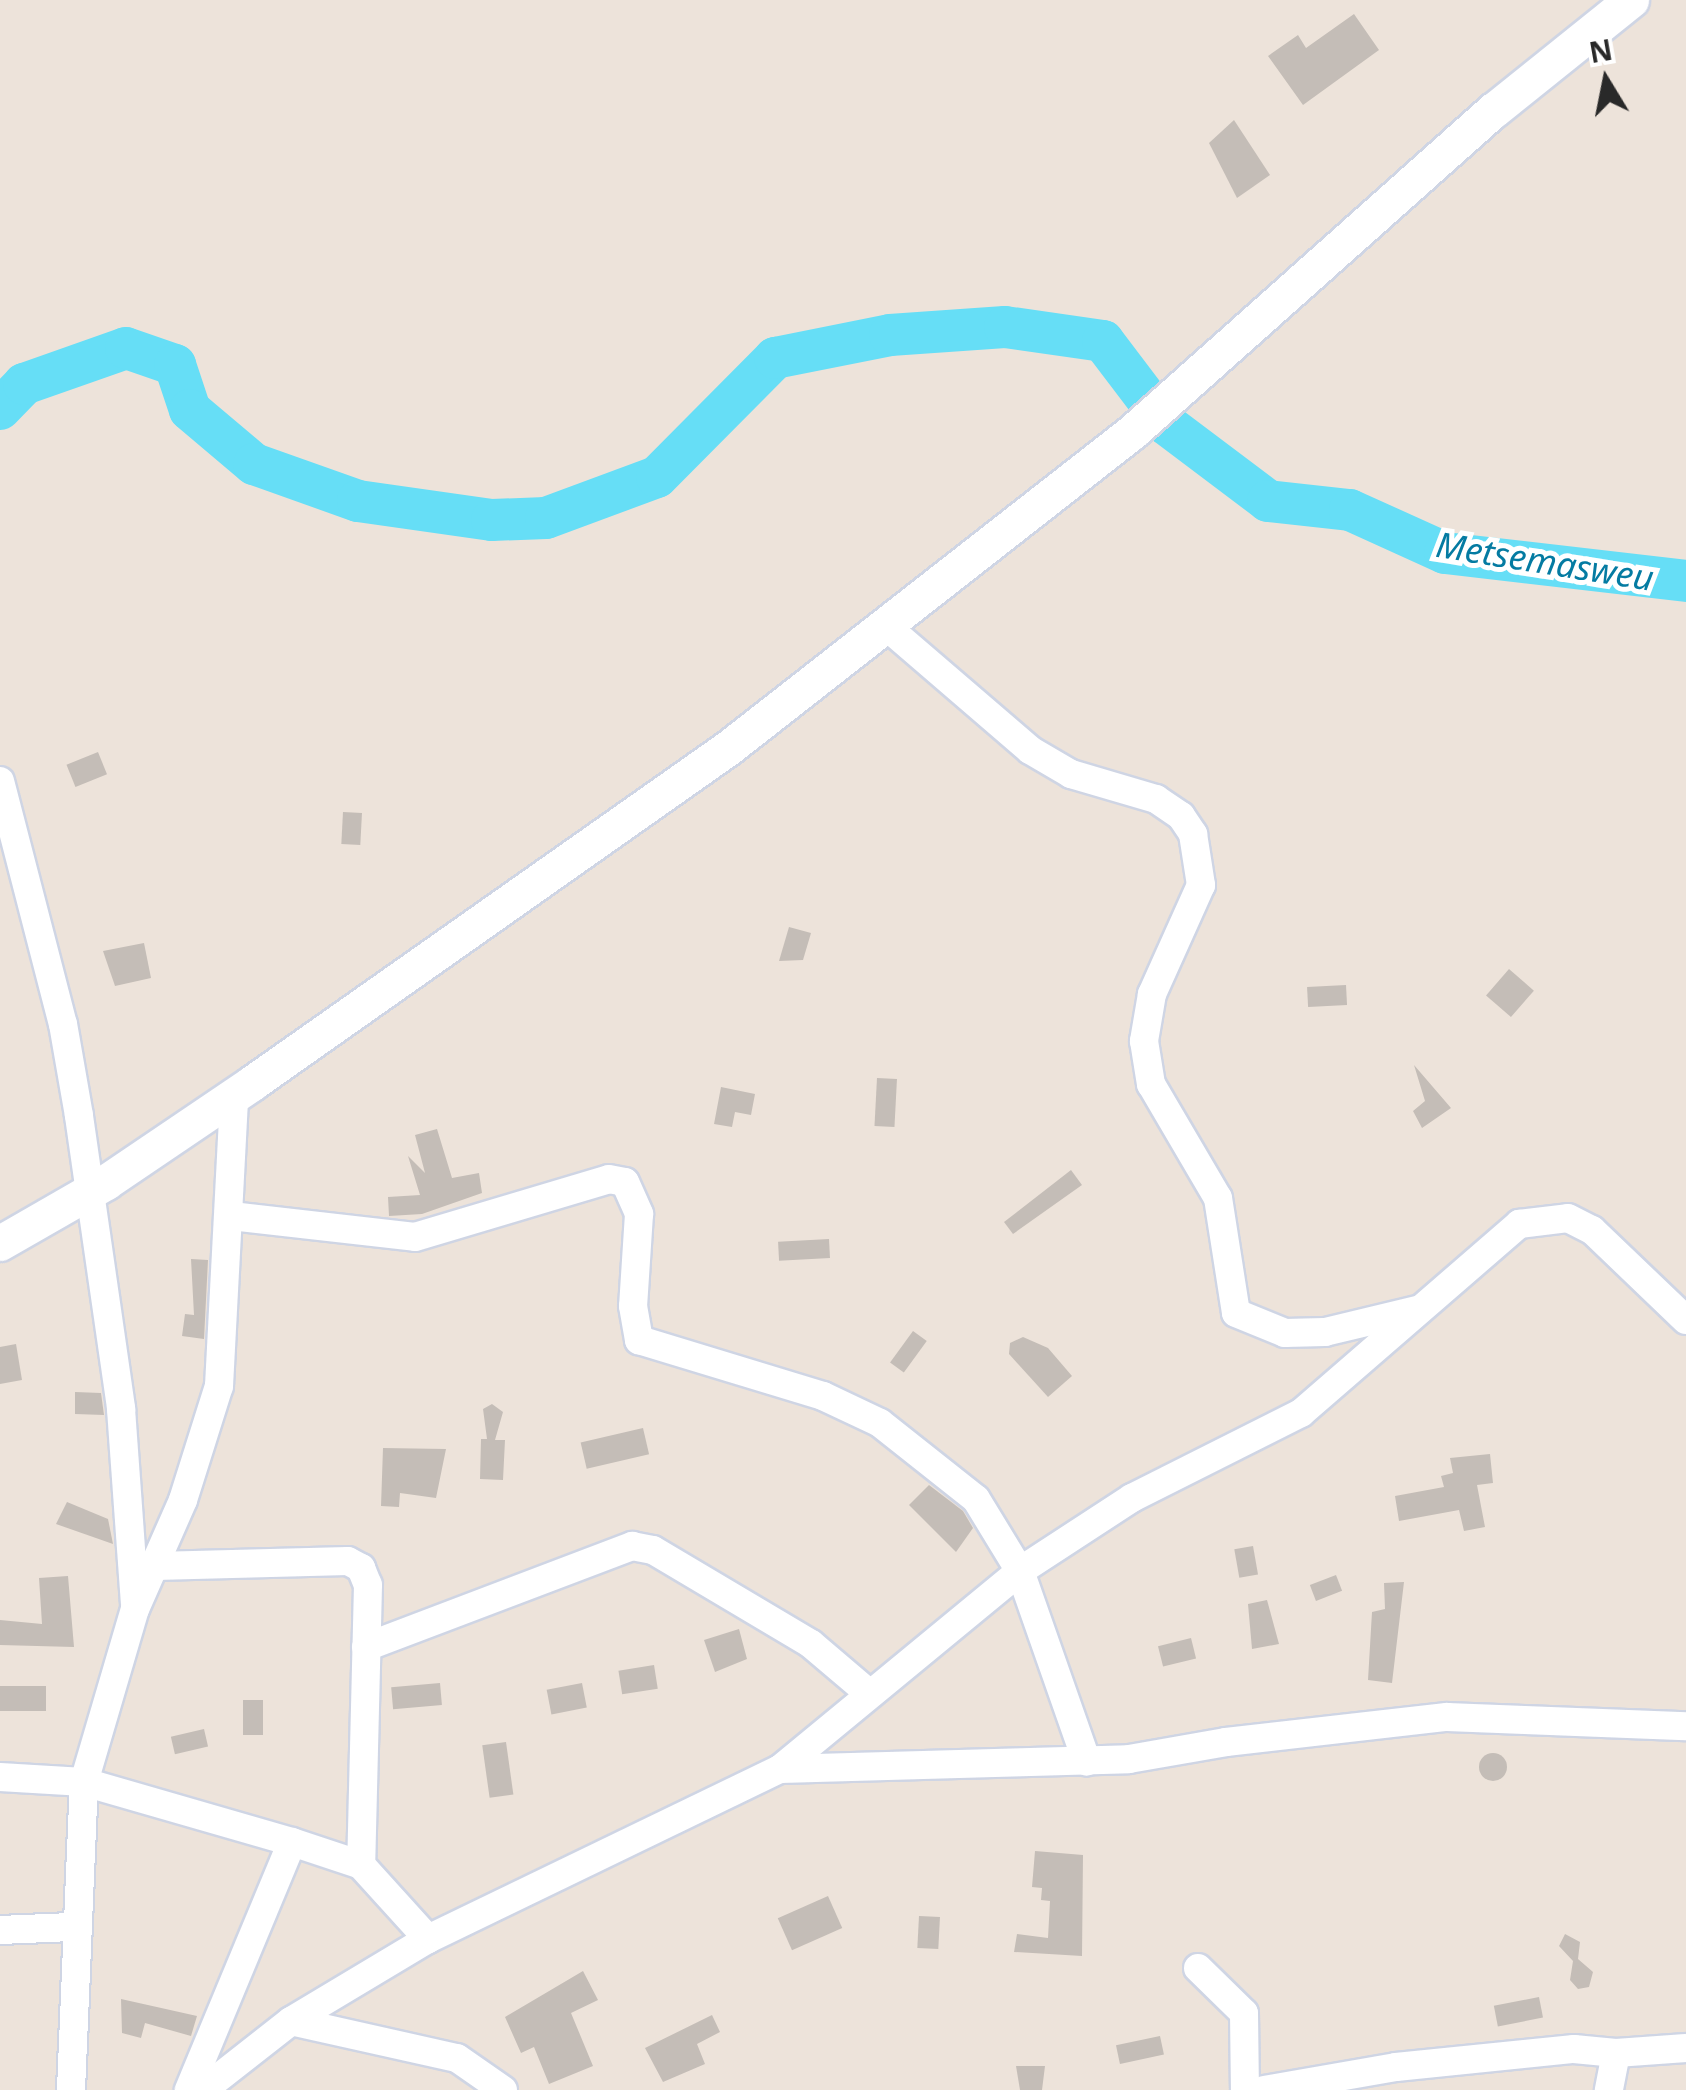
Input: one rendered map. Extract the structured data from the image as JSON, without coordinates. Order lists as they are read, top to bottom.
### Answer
{
  "water": ["Metsemasweu"],
  "north": "top"
}
